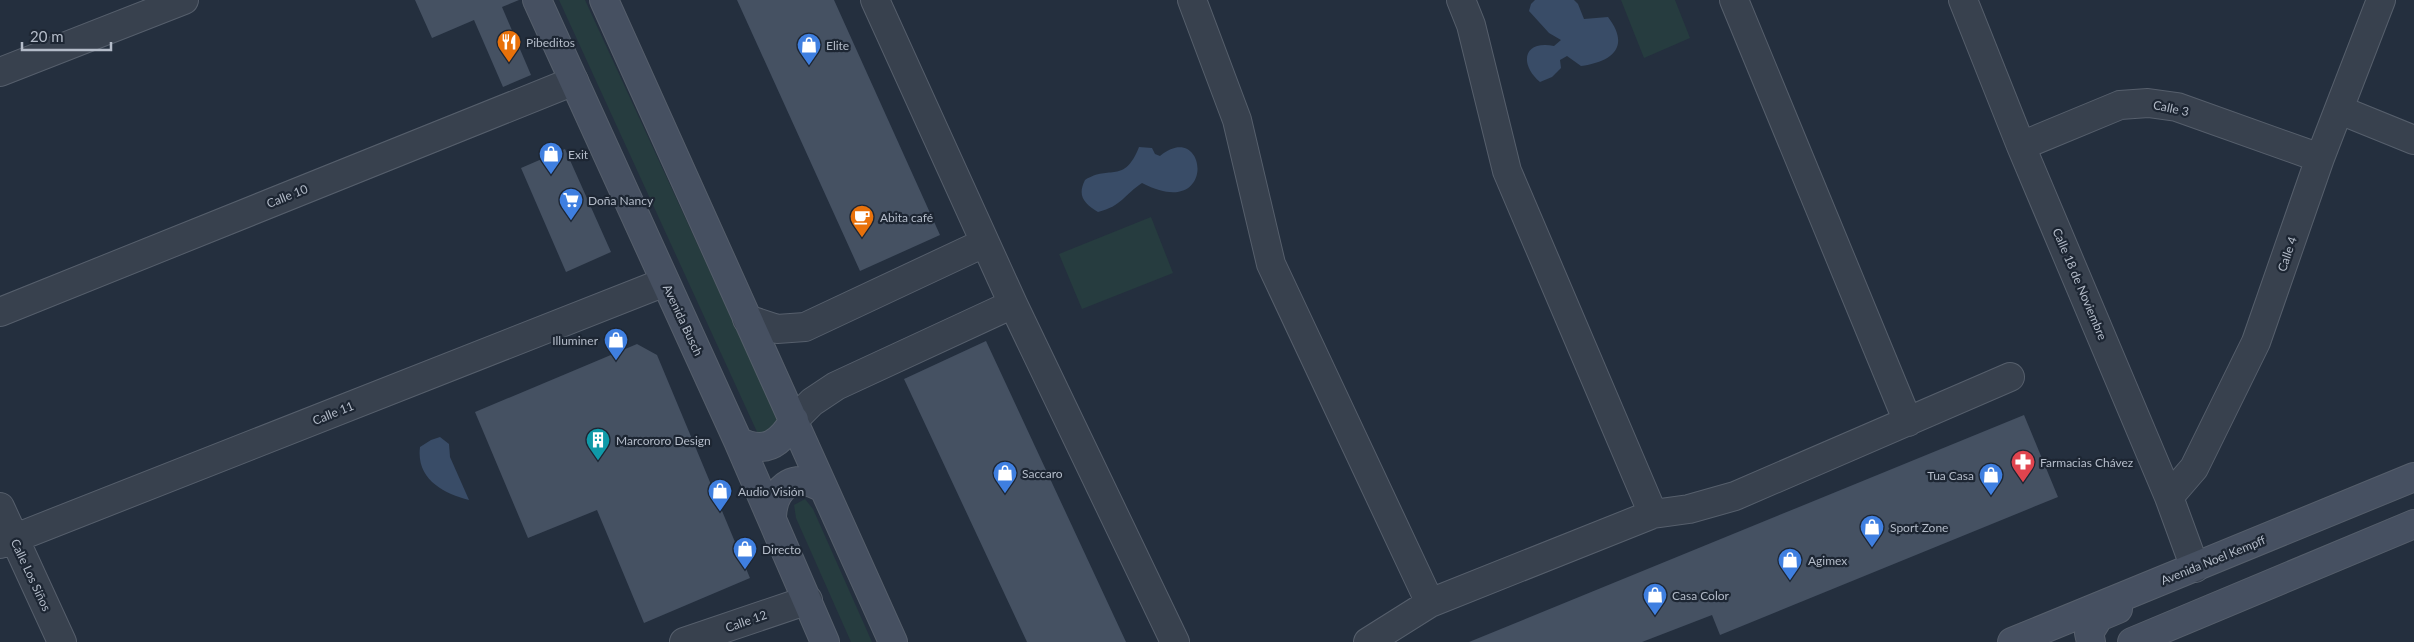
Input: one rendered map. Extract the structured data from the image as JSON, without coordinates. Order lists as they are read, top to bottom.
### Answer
{
  "streets": {
    "main road": ["Avenida Busch", "Avenida Noel Kempff"],
    "street": [
      "Calle 3",
      "Calle 10",
      "Calle 4",
      "Calle 18 de Noviembre",
      "Calle 11",
      "Calle Los Siños",
      "Calle 12"
    ]
  },
  "crossings": [
    ["Calle 3", "Calle 4"],
    ["Calle 3", "Calle 18 de Noviembre"],
    ["Calle 10", "Avenida Busch"],
    ["Calle 4", "Calle 18 de Noviembre"],
    ["Calle 18 de Noviembre", "Avenida Noel Kempff"],
    ["Avenida Busch", "Calle 11"],
    ["Avenida Busch", "Calle 12"],
    ["Calle 11", "Calle Los Siños"]
  ],
  "places": {
    "restaurant": ["Pibeditos"],
    "shop": [
      "Elite",
      "Exit",
      "Illuminer",
      "Saccaro",
      "Tua Casa",
      "Audio Visión",
      "Sport Zone",
      "Directo",
      "Agimex",
      "Casa Color"
    ],
    "supermarket": ["Doña Nancy"],
    "cafe": ["Abita café"],
    "building": ["Marcororo Design"],
    "pharmacy": ["Farmacias Chávez"]
  },
  "scale_bar": "20 m"
}
